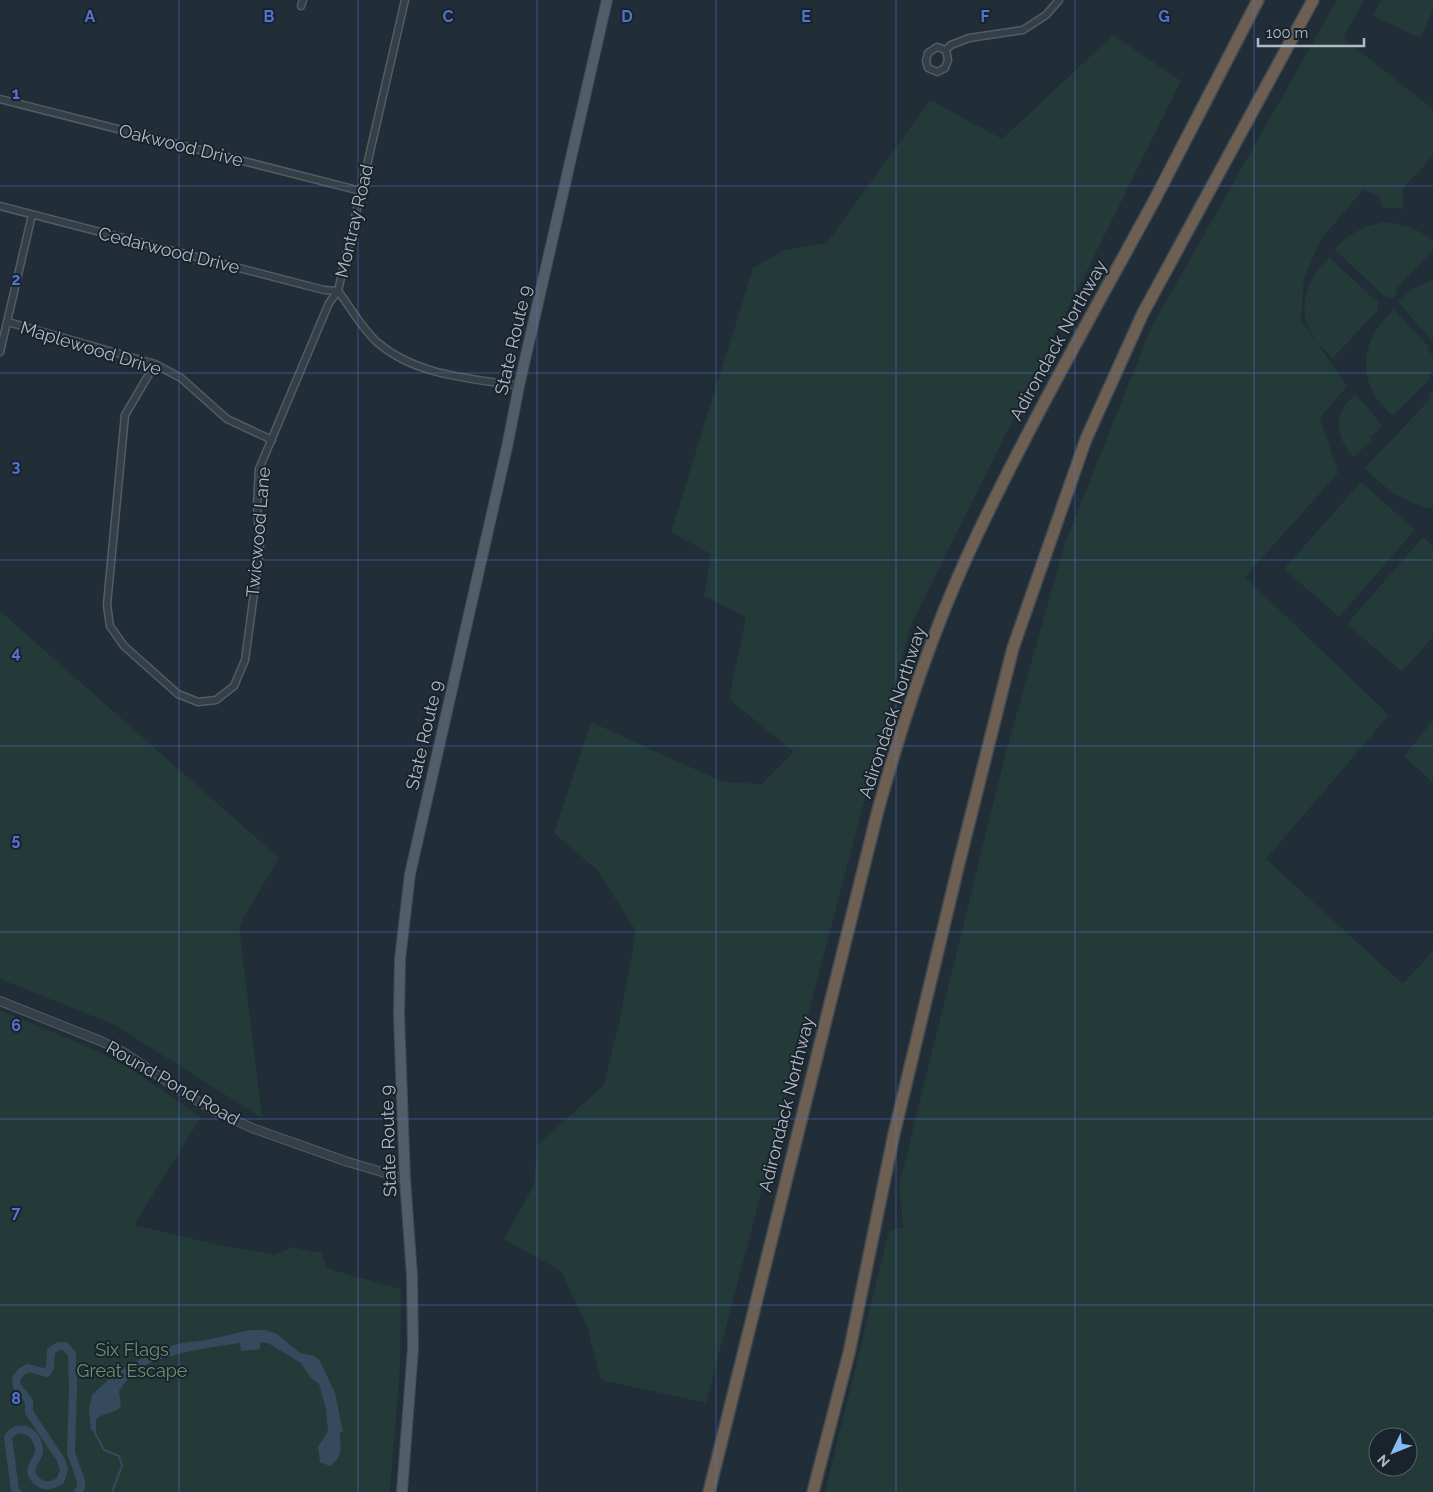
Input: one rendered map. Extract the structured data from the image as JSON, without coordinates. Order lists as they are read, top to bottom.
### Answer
{
  "streets": {
    "highway": ["Adirondack Northway"],
    "main road": ["State Route 9"],
    "street": [
      "Oakwood Drive",
      "Montray Road",
      "Cedarwood Drive",
      "Maplewood Drive",
      "Twicwood Lane",
      "Round Pond Road"
    ]
  },
  "crossings": [
    ["Oakwood Drive", "Montray Road"],
    ["Montray Road", "Cedarwood Drive"],
    ["Montray Road", "State Route 9"],
    ["Montray Road", "Twicwood Lane"],
    ["Cedarwood Drive", "Twicwood Lane"],
    ["State Route 9", "Round Pond Road"],
    ["Maplewood Drive", "Twicwood Lane"]
  ],
  "parks": ["Six Flags Great Escape"],
  "scale_bar": "100 m",
  "north": "bottom left",
  "grid": {
    "columns": [
      "A",
      "B",
      "C",
      "D",
      "E",
      "F",
      "G"
    ],
    "rows": [
      "1",
      "2",
      "3",
      "4",
      "5",
      "6",
      "7",
      "8"
    ]
  }
}
